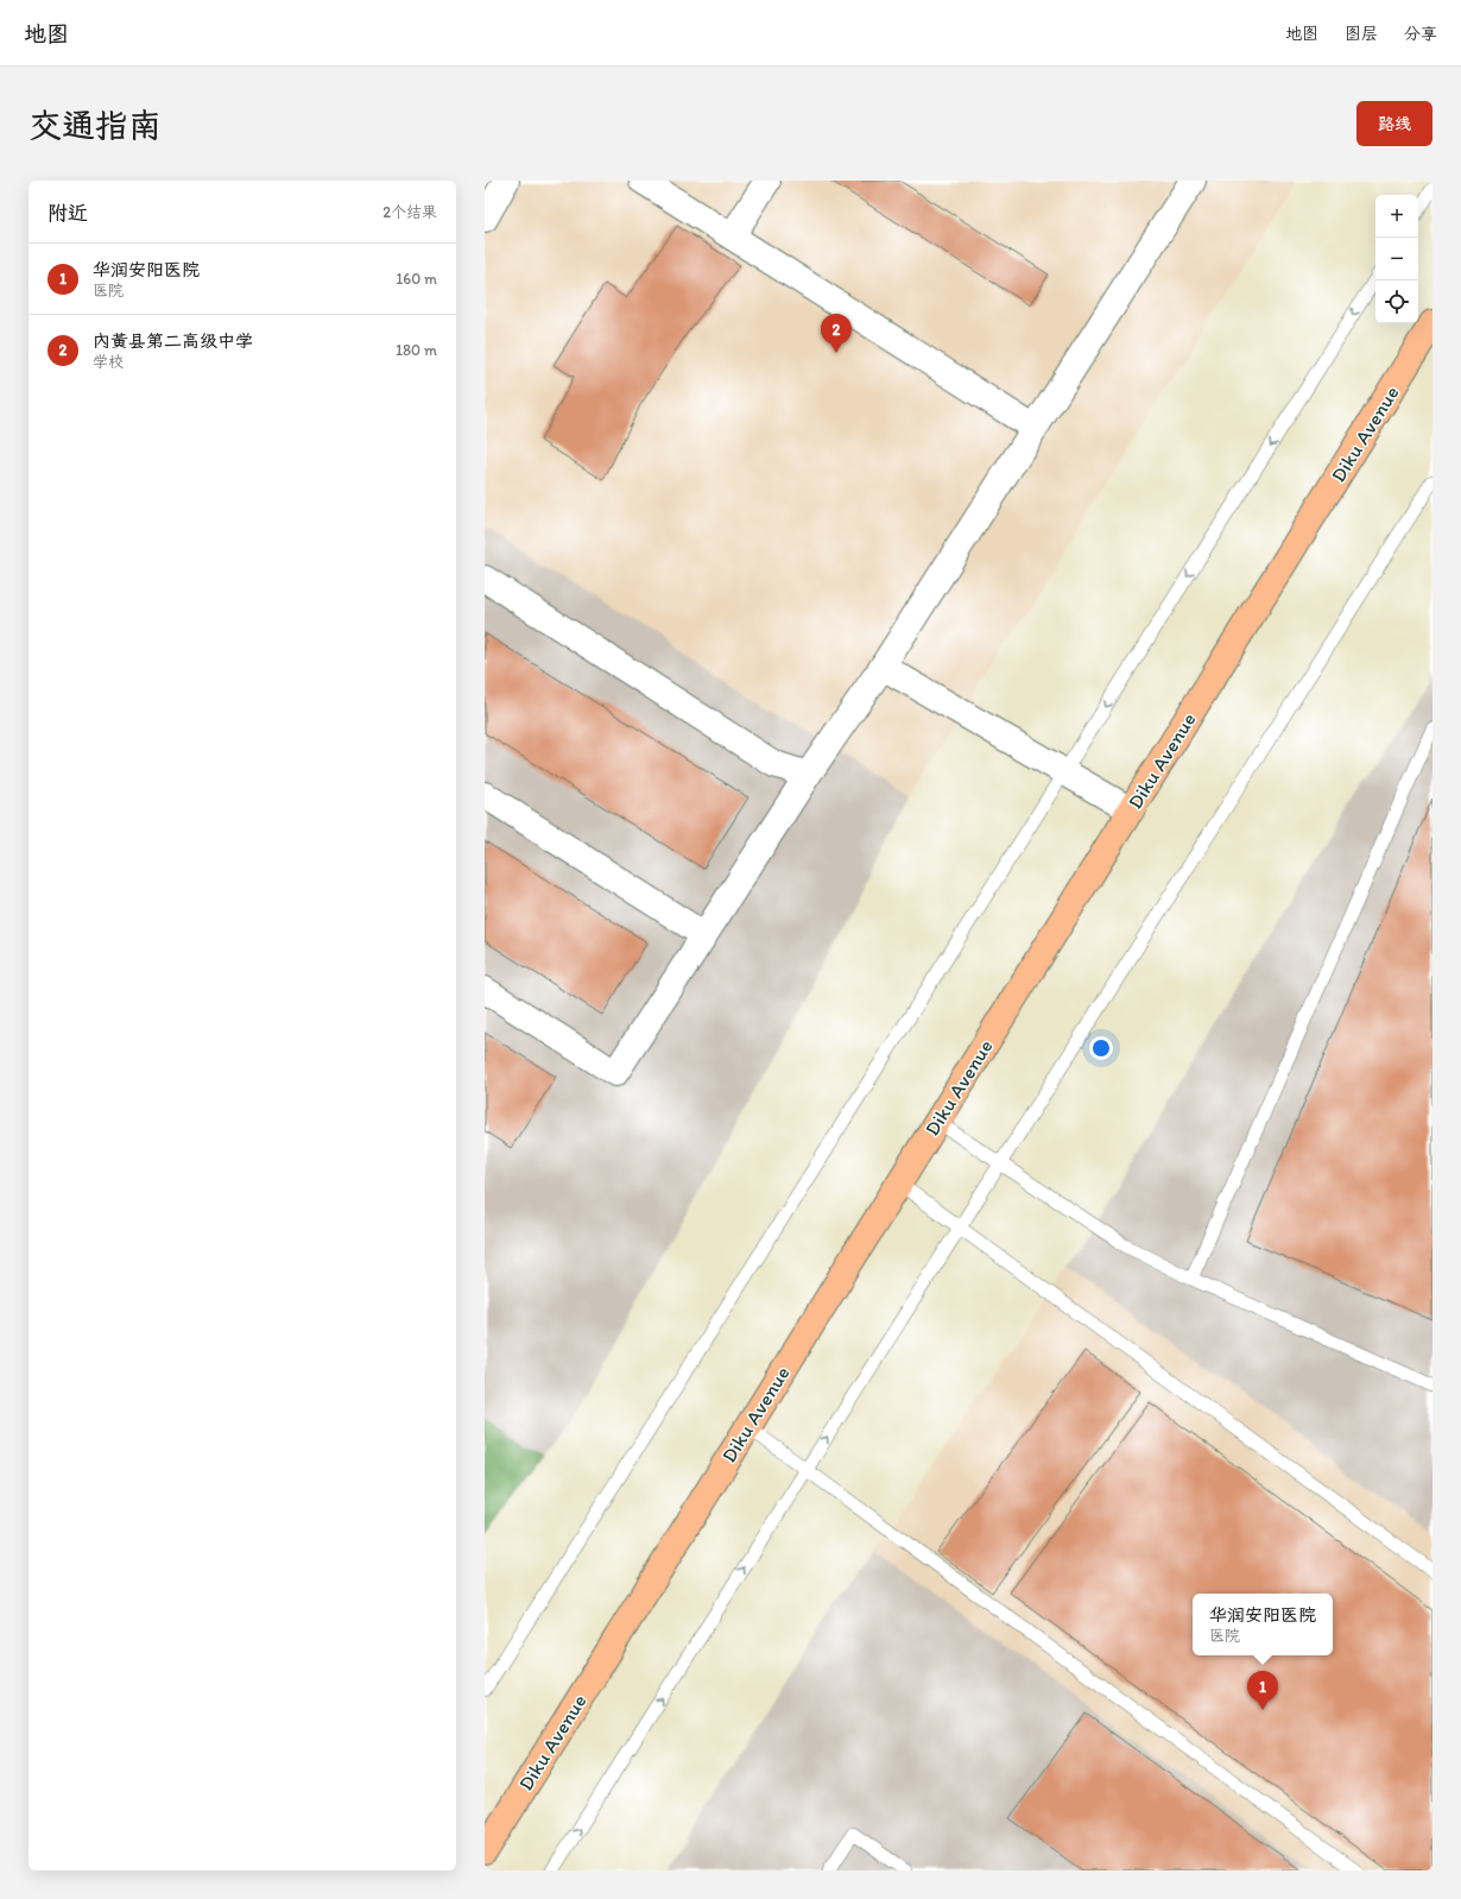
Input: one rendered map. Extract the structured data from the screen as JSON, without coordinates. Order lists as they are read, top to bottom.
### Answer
{
  "streets": {
    "highway": ["Diku Avenue"]
  },
  "page": {
    "header": "地图",
    "nav": ["地图", "图层", "分享"],
    "buttons": "路线",
    "title": "交通指南",
    "heading": ["附近", "2个结果"],
    "map_buttons": ["+", "−"],
    "list": [
      {
        "mark": "1",
        "name": "华润安阳医院",
        "note": "医院",
        "value": "160 m"
      },
      {
        "mark": "2",
        "name": "内黄县第二高级中学",
        "note": "学校",
        "value": "180 m"
      }
    ],
    "pins": ["2", "1"],
    "popup": ["华润安阳医院", "医院"]
  }
}
